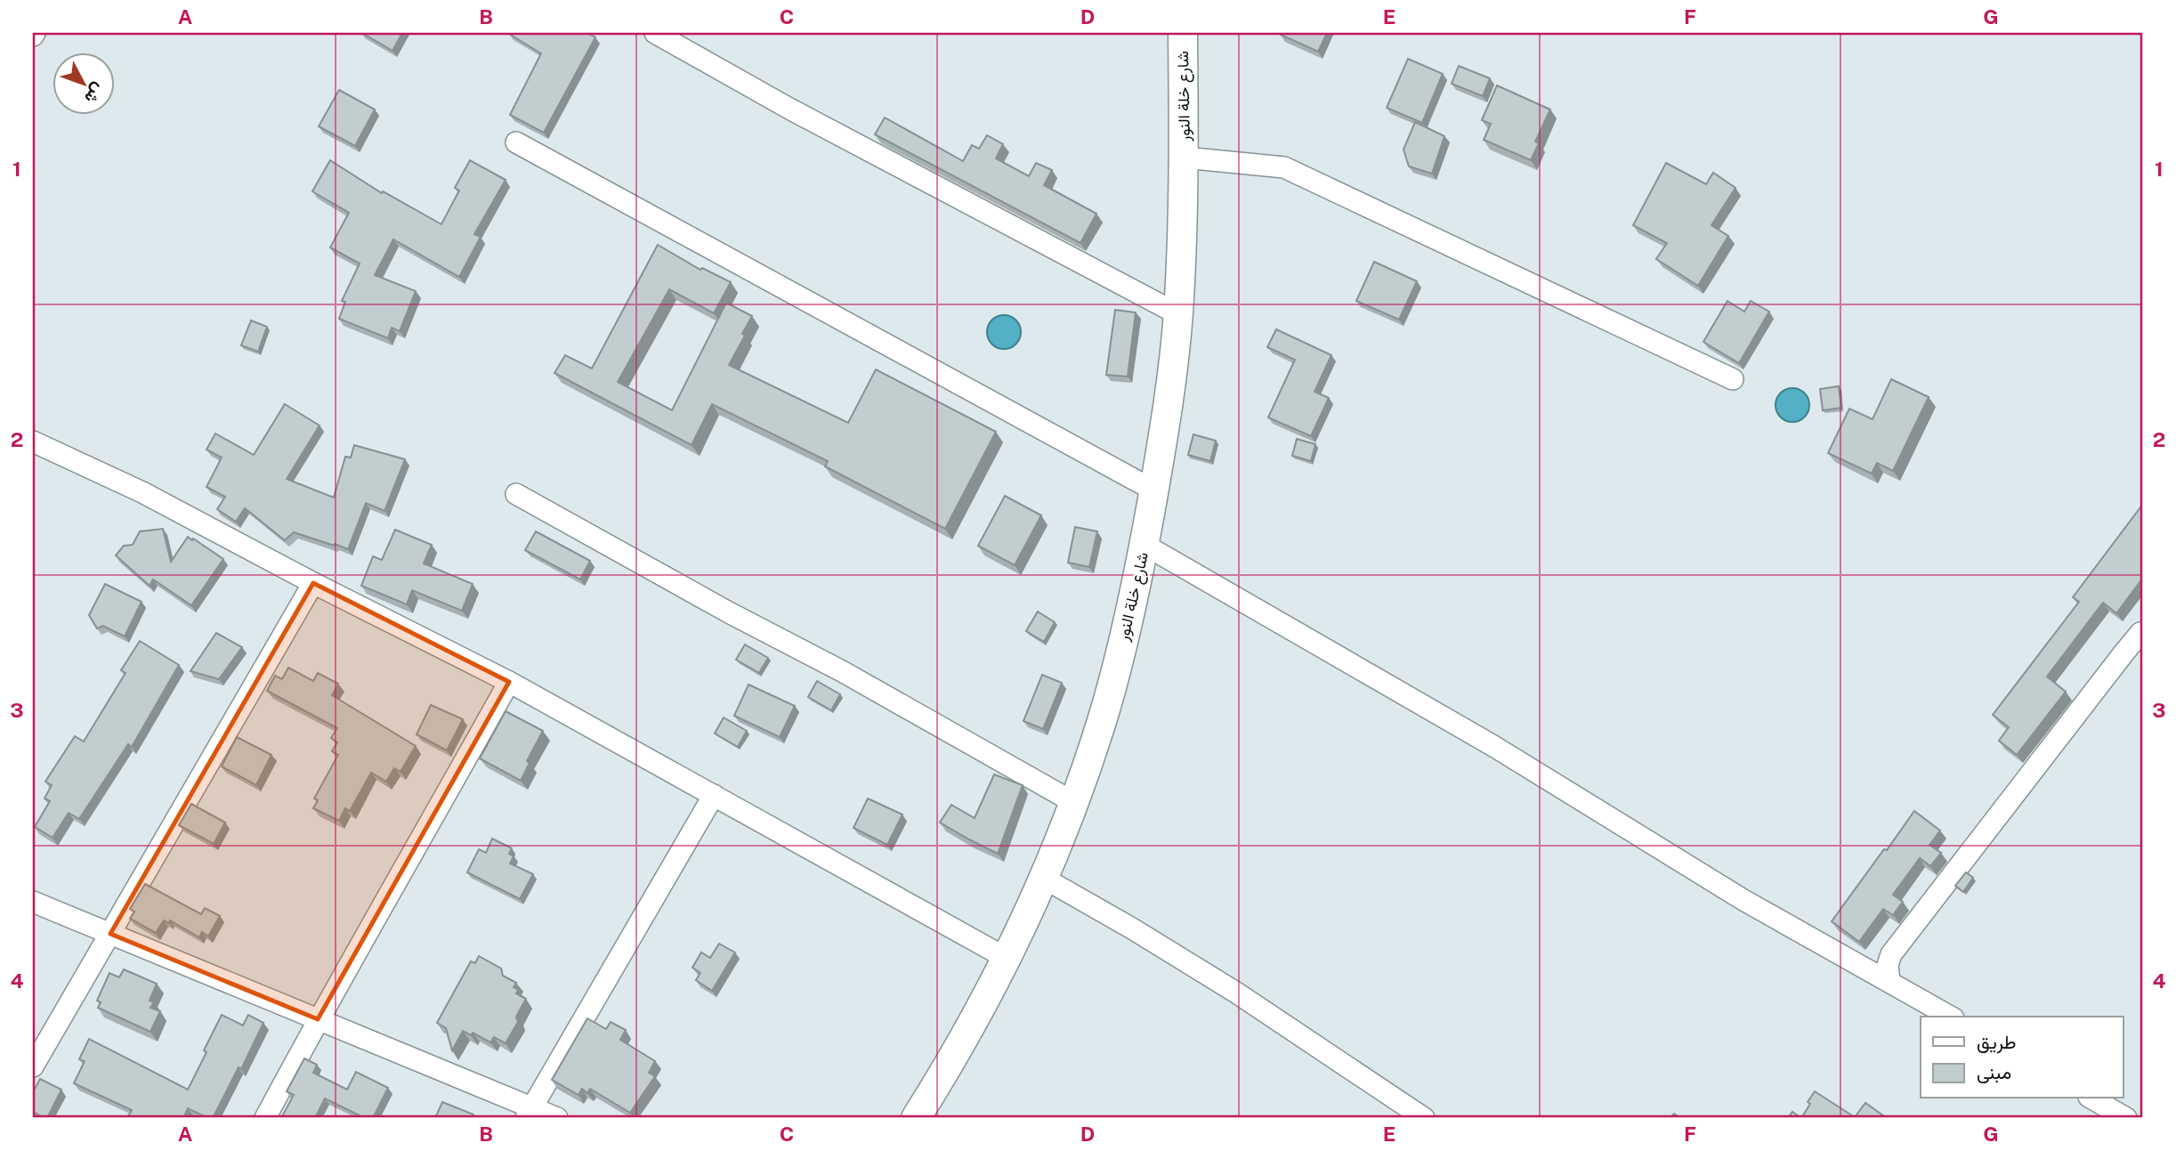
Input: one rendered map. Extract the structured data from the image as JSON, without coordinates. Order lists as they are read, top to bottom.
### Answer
{
  "streets": {
    "street": ["شارع خلة النور"]
  },
  "legend": ["طريق", "مبنى"],
  "north": "bottom right",
  "grid": {
    "columns": [
      "A",
      "B",
      "C",
      "D",
      "E",
      "F",
      "G"
    ],
    "rows": [
      "1",
      "2",
      "3",
      "4"
    ]
  }
}
